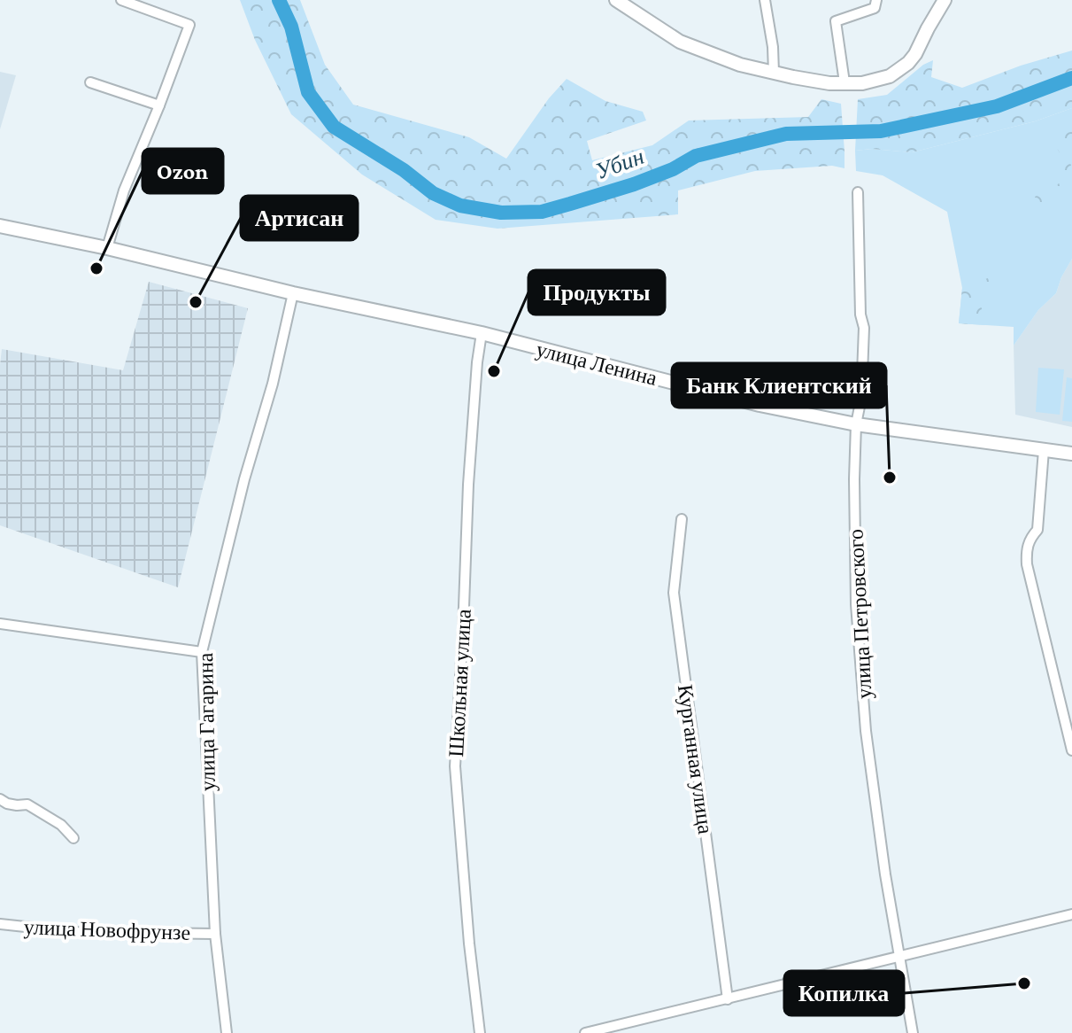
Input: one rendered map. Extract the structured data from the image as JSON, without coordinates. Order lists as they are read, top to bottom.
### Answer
{
  "streets": {
    "street": [
      "улица Ленина",
      "улица Петровского",
      "Школьная улица",
      "улица Гагарина",
      "Курганная улица",
      "улица Новофрунзе"
    ]
  },
  "crossings": [
    ["улица Ленина", "улица Петровского"],
    ["улица Ленина", "Школьная улица"],
    ["улица Ленина", "улица Гагарина"],
    ["улица Гагарина", "улица Новофрунзе"]
  ],
  "water": ["Убин"],
  "places": [
    "Ozon",
    "Артисан",
    "Продукты",
    "Банк Клиентский",
    "Копилка"
  ]
}
